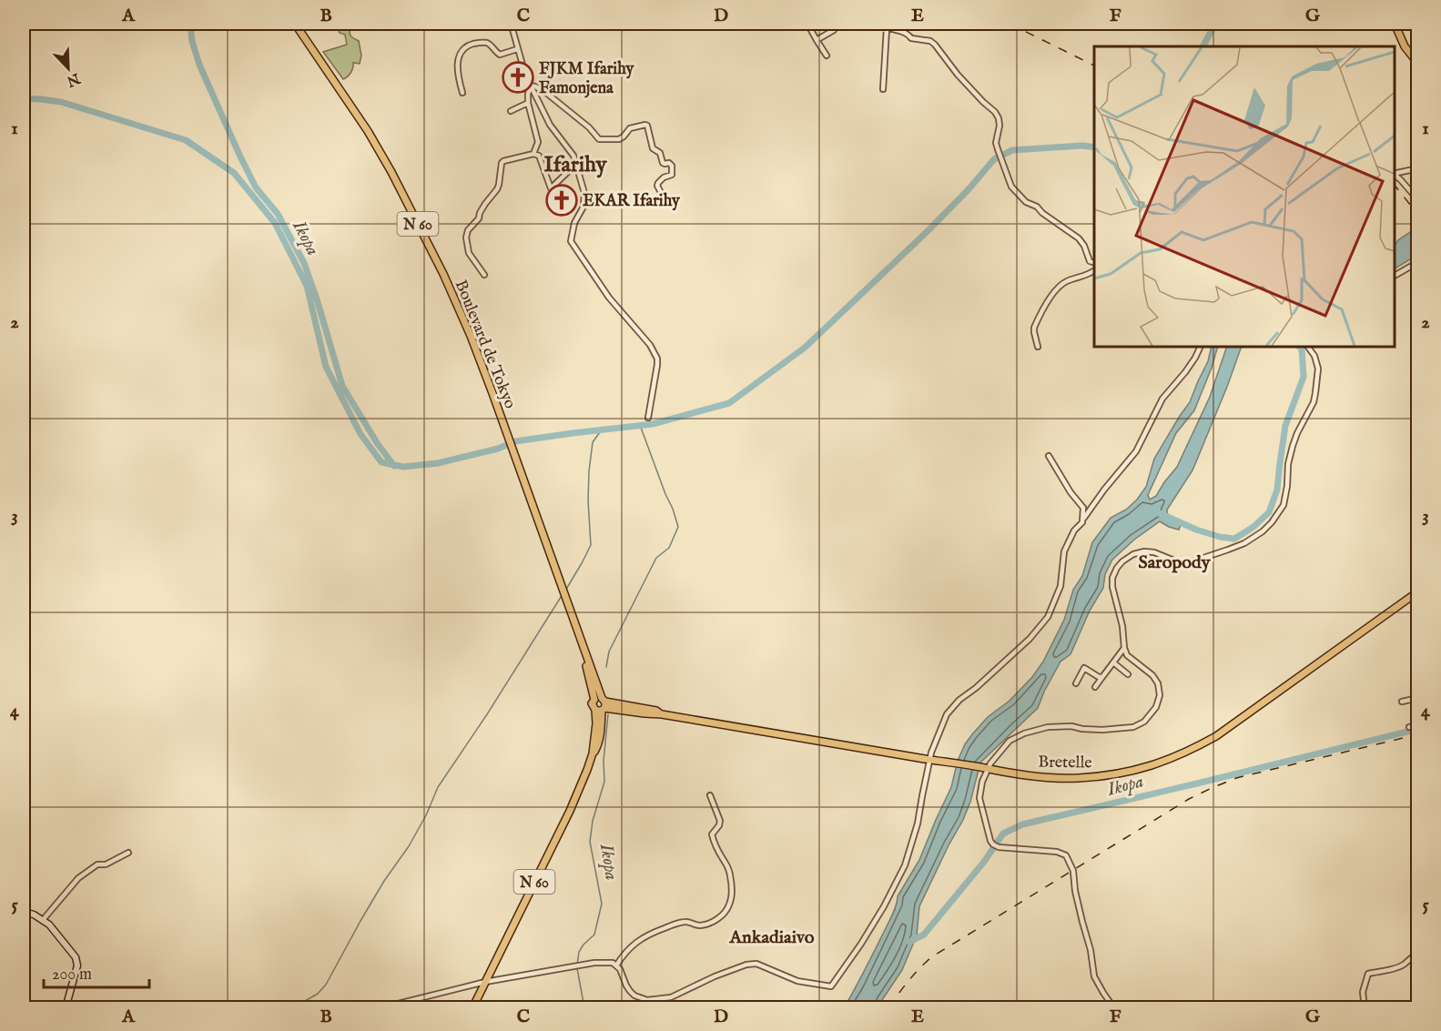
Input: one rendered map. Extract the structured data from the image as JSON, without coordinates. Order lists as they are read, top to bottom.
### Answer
{
  "streets": {
    "main road": ["N 60", "Boulevard de Tokyo", "Bretelle"]
  },
  "crossings": [
    ["Boulevard de Tokyo", "Bretelle"]
  ],
  "districts": ["Ifarihy", "Saropody", "Ankadiaivo"],
  "water": ["Ikopa"],
  "places": {
    "church": ["FJKM Ifarihy Famonjena", "EKAR Ifarihy"]
  },
  "scale_bar": "200 m",
  "north": "bottom right",
  "grid": {
    "columns": [
      "A",
      "B",
      "C",
      "D",
      "E",
      "F",
      "G"
    ],
    "rows": [
      "1",
      "2",
      "3",
      "4",
      "5"
    ]
  }
}
